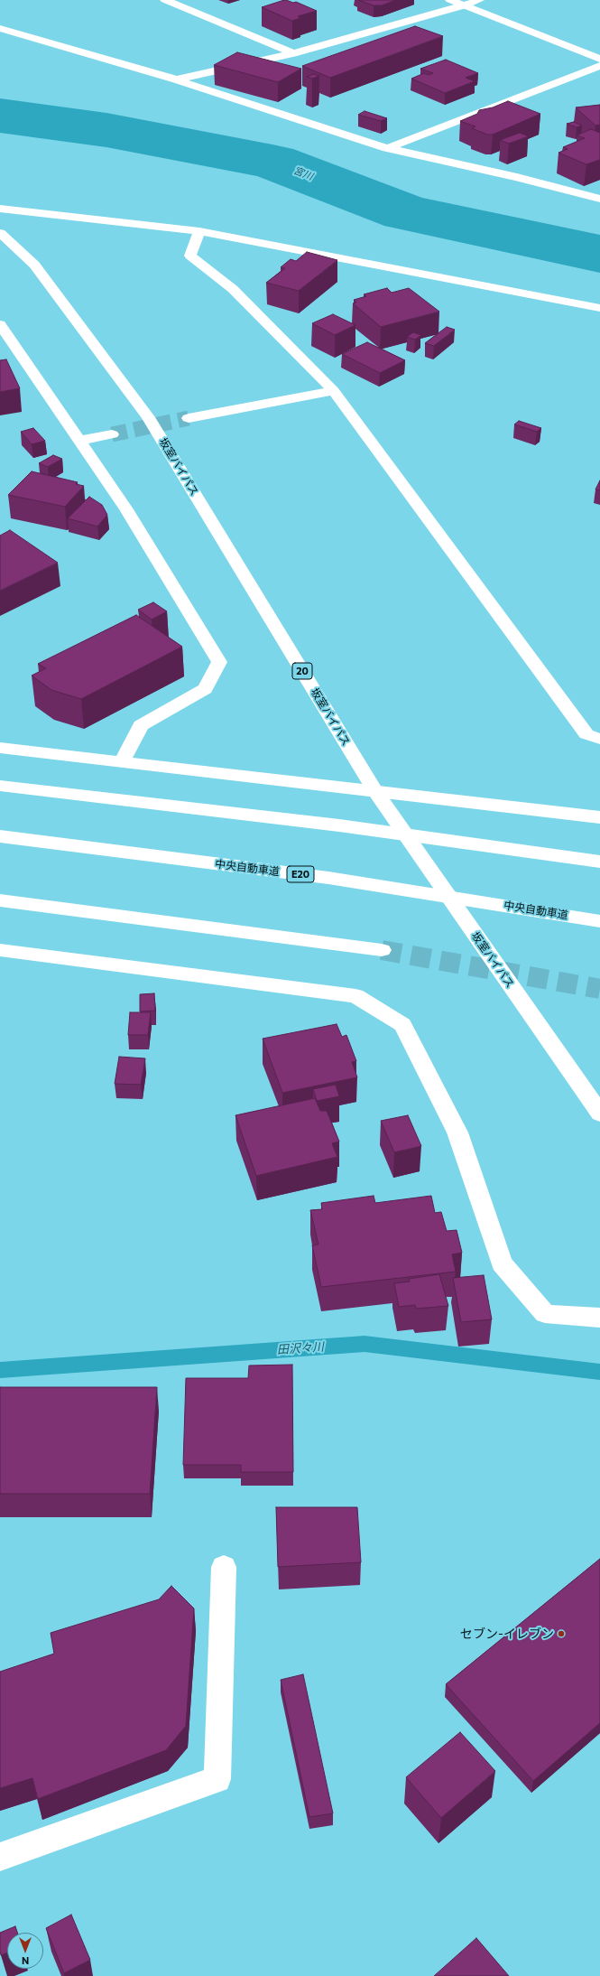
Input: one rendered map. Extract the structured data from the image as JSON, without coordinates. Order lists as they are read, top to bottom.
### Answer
{
  "streets": {
    "main road": [
      "坂室バイパス",
      "20",
      "中央自動車道",
      "E20"
    ]
  },
  "water": ["宮川", "田沢々川"],
  "places": ["セブン-イレブン"],
  "north": "bottom"
}
